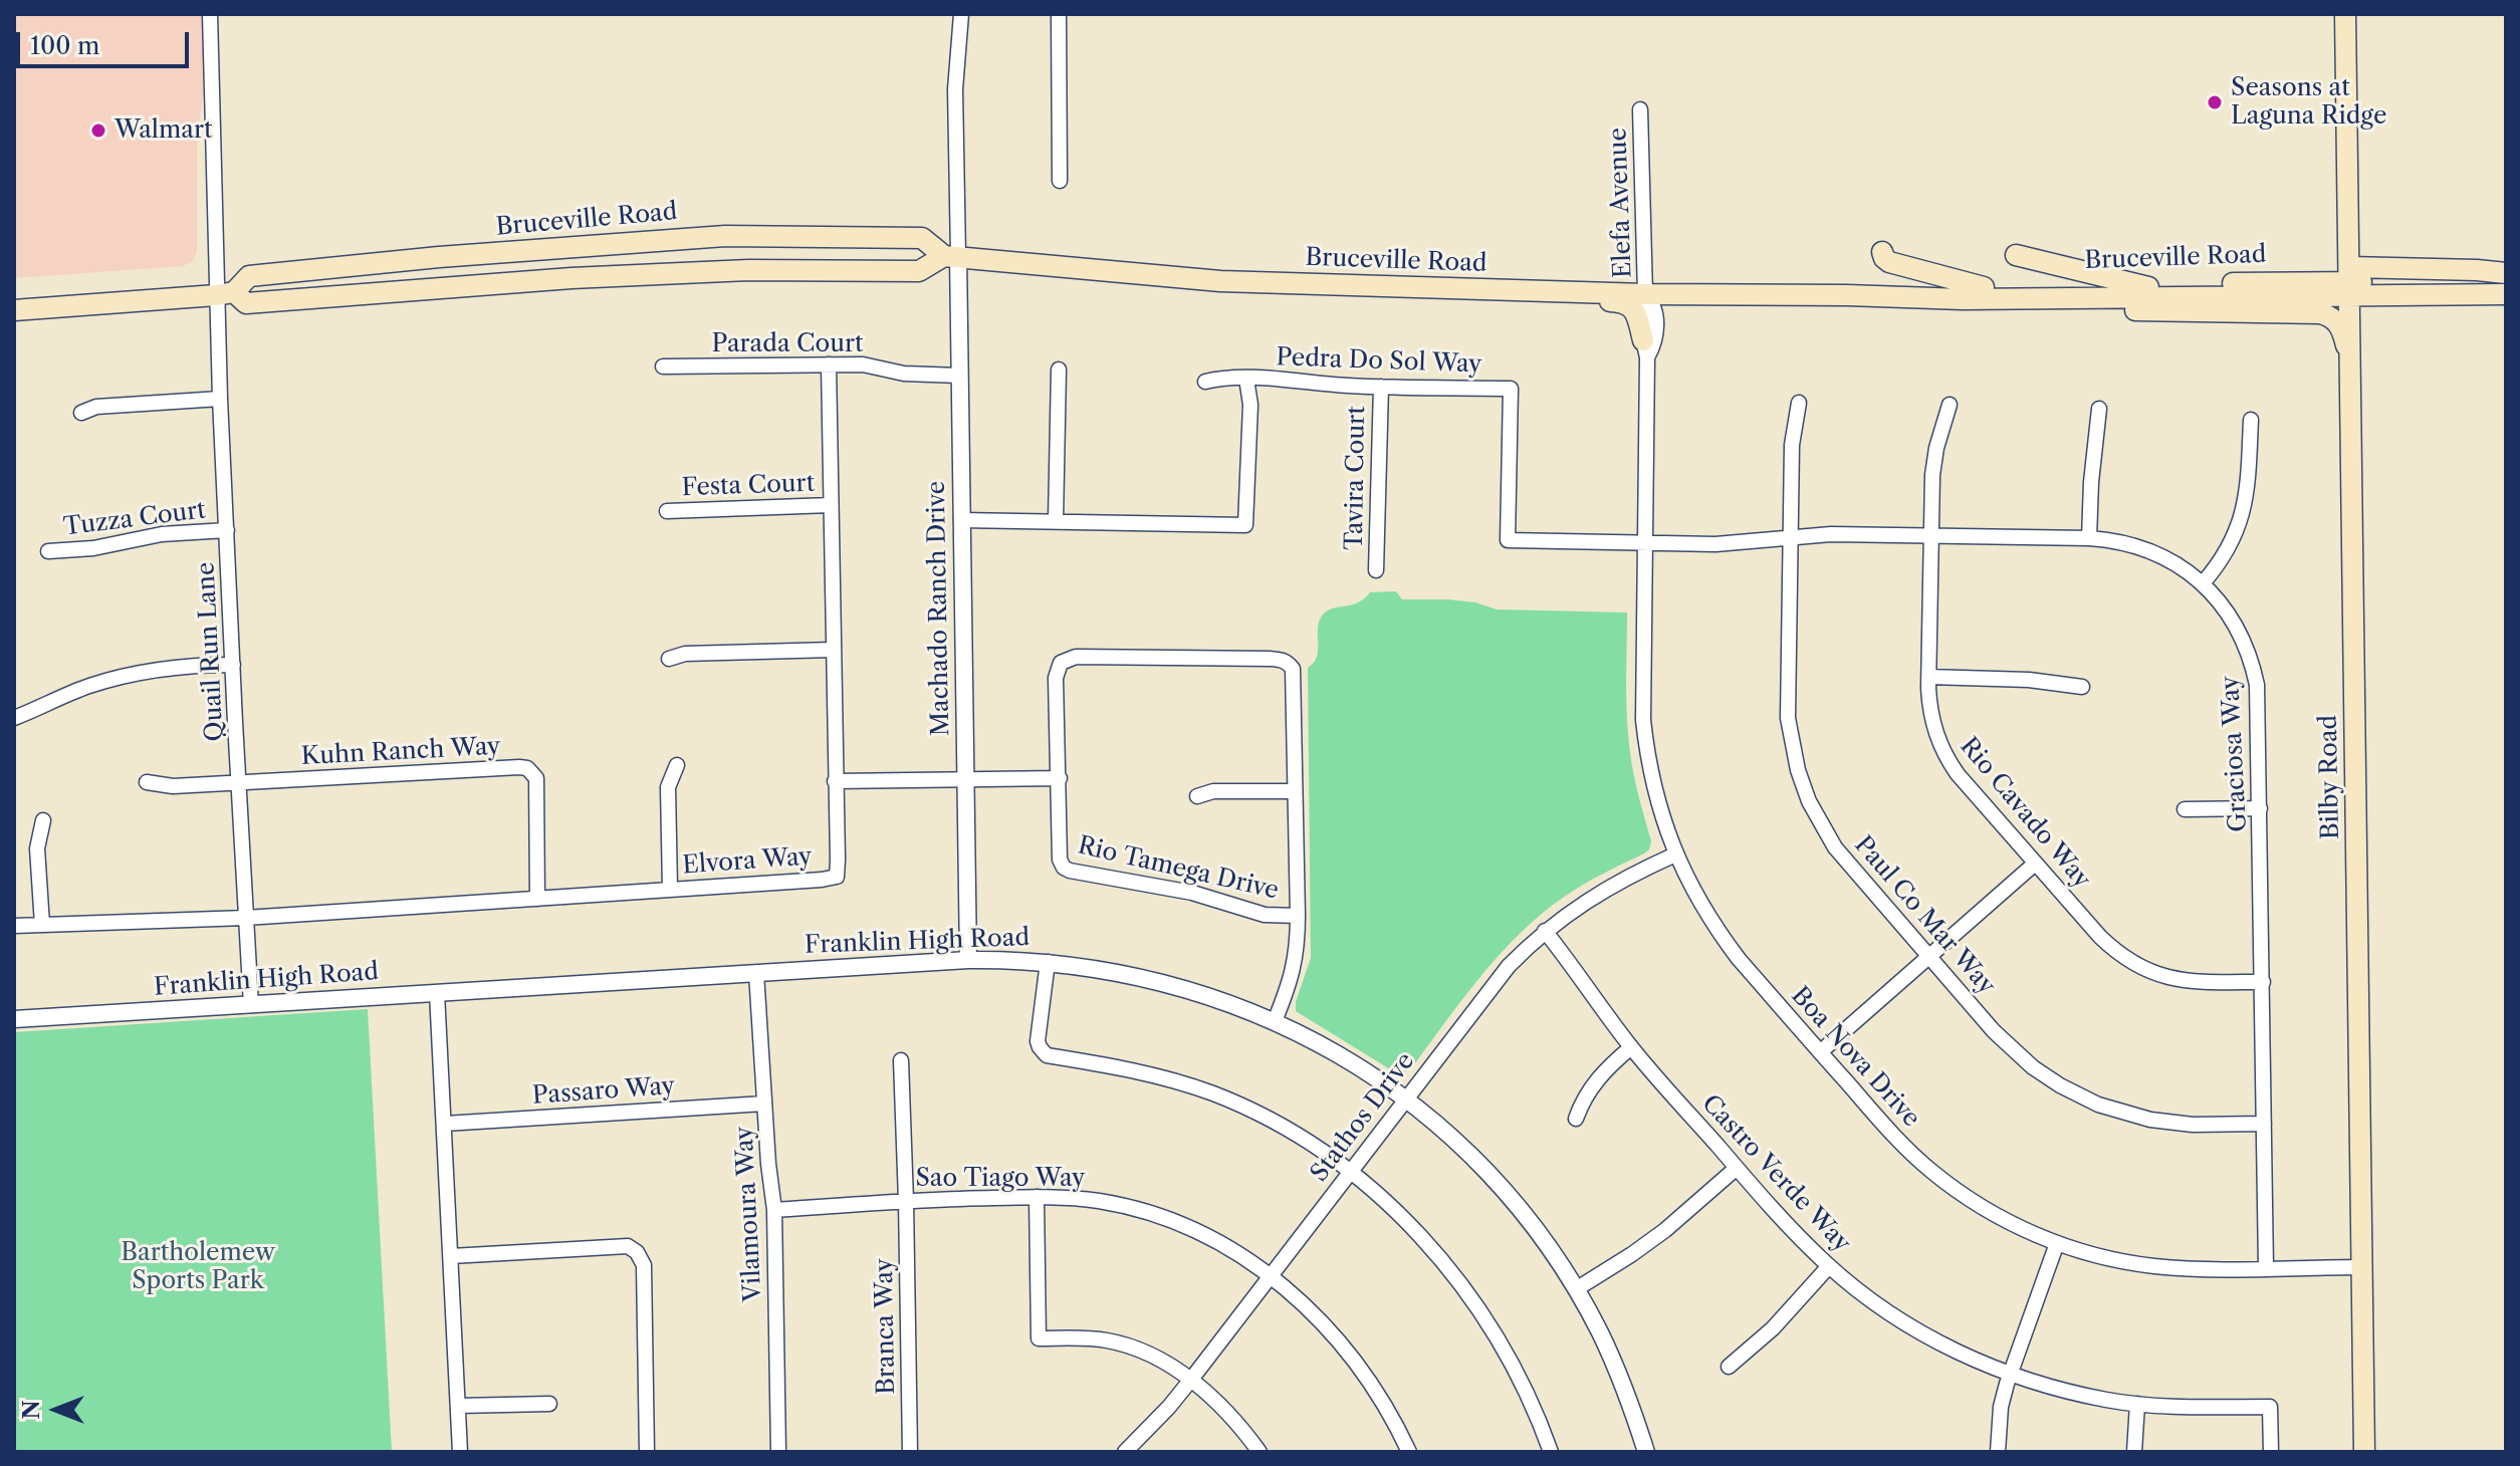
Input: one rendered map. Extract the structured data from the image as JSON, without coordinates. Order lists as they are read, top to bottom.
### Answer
{
  "streets": {
    "main road": ["Bruceville Road", "Bilby Road"],
    "street": [
      "Elefa Avenue",
      "Parada Court",
      "Pedra Do Sol Way",
      "Tavira Court",
      "Festa Court",
      "Tuzza Court",
      "Machado Ranch Drive",
      "Quail Run Lane",
      "Kuhn Ranch Way",
      "Graciosa Way",
      "Rio Cavado Way",
      "Elvora Way",
      "Rio Tamega Drive",
      "Paul Co Mar Way",
      "Franklin High Road",
      "Boa Nova Drive",
      "Passaro Way",
      "Stathos Drive",
      "Castro Verde Way",
      "Sao Tiago Way",
      "Vilamoura Way",
      "Branca Way"
    ]
  },
  "crossings": [
    ["Elefa Avenue", "Bruceville Road"],
    ["Elefa Avenue", "Pedra Do Sol Way"],
    ["Elefa Avenue", "Graciosa Way"],
    ["Elefa Avenue", "Boa Nova Drive"],
    ["Bruceville Road", "Machado Ranch Drive"],
    ["Bruceville Road", "Quail Run Lane"],
    ["Bruceville Road", "Bilby Road"],
    ["Parada Court", "Machado Ranch Drive"],
    ["Parada Court", "Elvora Way"],
    ["Pedra Do Sol Way", "Tavira Court"],
    ["Pedra Do Sol Way", "Machado Ranch Drive"],
    ["Pedra Do Sol Way", "Graciosa Way"],
    ["Pedra Do Sol Way", "Boa Nova Drive"],
    ["Festa Court", "Elvora Way"],
    ["Tuzza Court", "Quail Run Lane"],
    ["Machado Ranch Drive", "Franklin High Road"],
    ["Quail Run Lane", "Kuhn Ranch Way"],
    ["Quail Run Lane", "Elvora Way"],
    ["Quail Run Lane", "Franklin High Road"],
    ["Kuhn Ranch Way", "Elvora Way"],
    ["Graciosa Way", "Rio Cavado Way"],
    ["Graciosa Way", "Paul Co Mar Way"],
    ["Graciosa Way", "Boa Nova Drive"],
    ["Bilby Road", "Boa Nova Drive"],
    ["Rio Tamega Drive", "Franklin High Road"],
    ["Franklin High Road", "Stathos Drive"],
    ["Franklin High Road", "Vilamoura Way"],
    ["Boa Nova Drive", "Stathos Drive"],
    ["Passaro Way", "Vilamoura Way"],
    ["Stathos Drive", "Castro Verde Way"],
    ["Stathos Drive", "Sao Tiago Way"],
    ["Sao Tiago Way", "Vilamoura Way"],
    ["Sao Tiago Way", "Branca Way"]
  ],
  "parks": ["Bartholemew Sports Park"],
  "places": ["Seasons at Laguna Ridge", "Walmart"],
  "scale_bar": "100 m",
  "north": "left"
}
